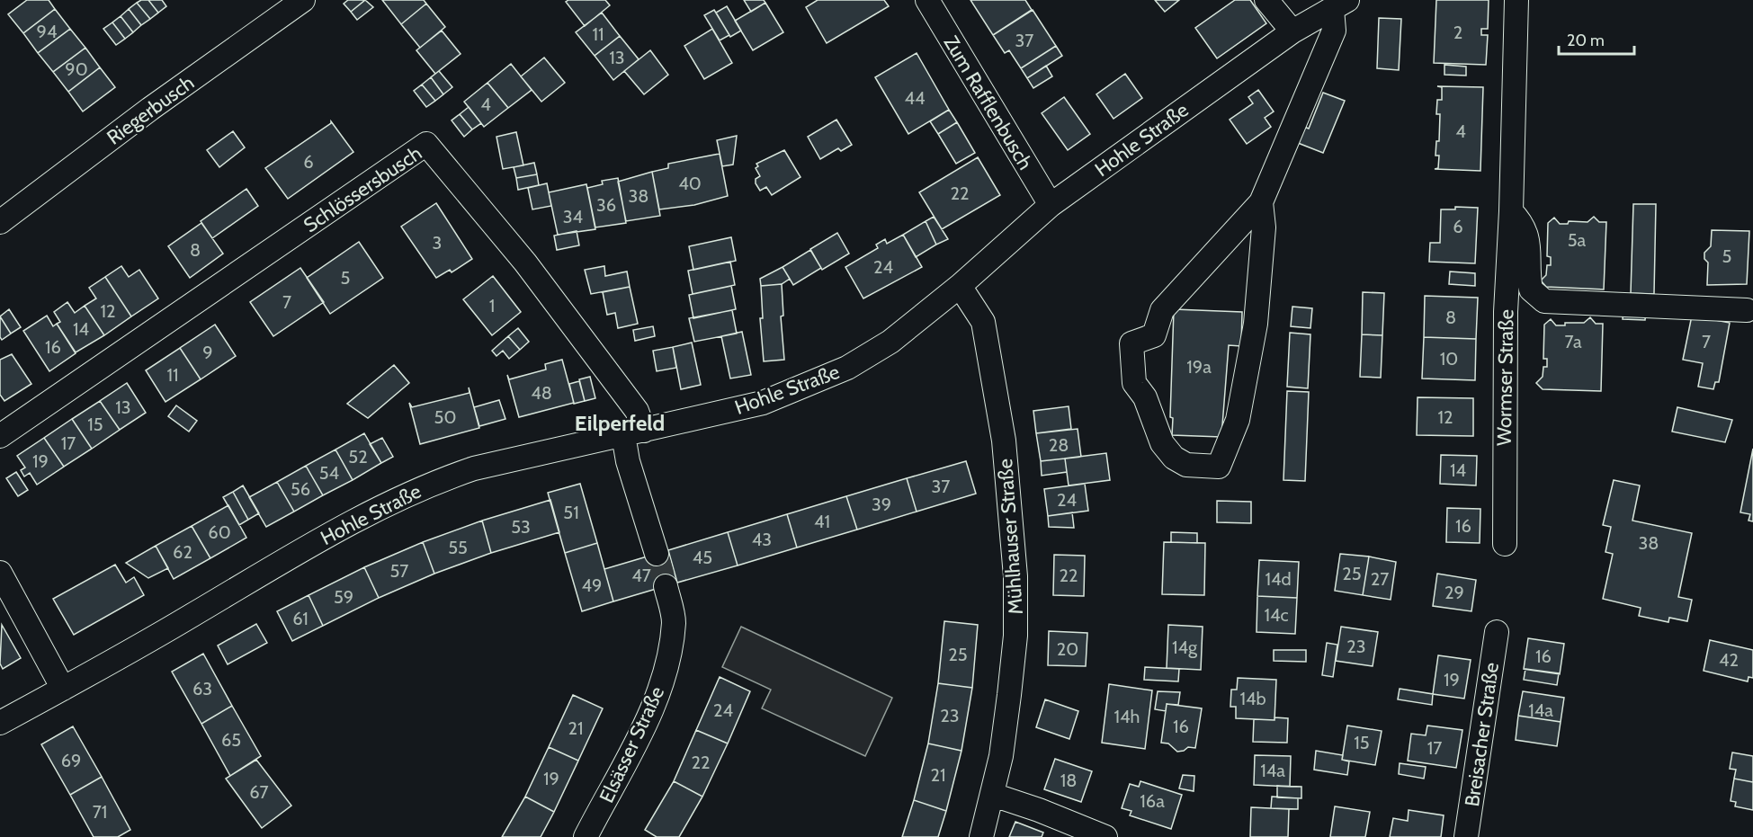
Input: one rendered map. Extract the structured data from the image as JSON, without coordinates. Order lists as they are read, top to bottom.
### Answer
{
  "streets": {
    "street": [
      "Zum Rafflenbusch",
      "Riegerbusch",
      "Hohle Straße",
      "Schlössersbusch",
      "Wormser Straße",
      "Mühlhauser Straße",
      "Breisacher Straße",
      "Elsässer Straße"
    ]
  },
  "crossings": [
    ["Zum Rafflenbusch", "Hohle Straße"],
    ["Hohle Straße", "Schlössersbusch"],
    ["Hohle Straße", "Mühlhauser Straße"]
  ],
  "districts": ["Eilperfeld"],
  "house_numbers": [
    "94",
    "2",
    "11",
    "37",
    "13",
    "90",
    "44",
    "4",
    "4",
    "6",
    "40",
    "22",
    "38",
    "36",
    "34",
    "6",
    "5a",
    "3",
    "8",
    "5",
    "24",
    "5",
    "7",
    "1",
    "12",
    "8",
    "14",
    "7a",
    "7",
    "16",
    "9",
    "10",
    "19a",
    "11",
    "48",
    "13",
    "50",
    "12",
    "15",
    "17",
    "28",
    "52",
    "19",
    "14",
    "54",
    "37",
    "56",
    "24",
    "39",
    "51",
    "41",
    "16",
    "53",
    "60",
    "43",
    "38",
    "55",
    "62",
    "45",
    "57",
    "25",
    "47",
    "22",
    "14d",
    "27",
    "49",
    "29",
    "59",
    "14c",
    "61",
    "23",
    "14g",
    "20",
    "25",
    "16",
    "42",
    "19",
    "63",
    "14b",
    "24",
    "14a",
    "23",
    "14h",
    "16",
    "21",
    "65",
    "15",
    "17",
    "69",
    "22",
    "14a",
    "21",
    "19",
    "18",
    "67",
    "16a",
    "71"
  ],
  "scale_bar": "20 m"
}
